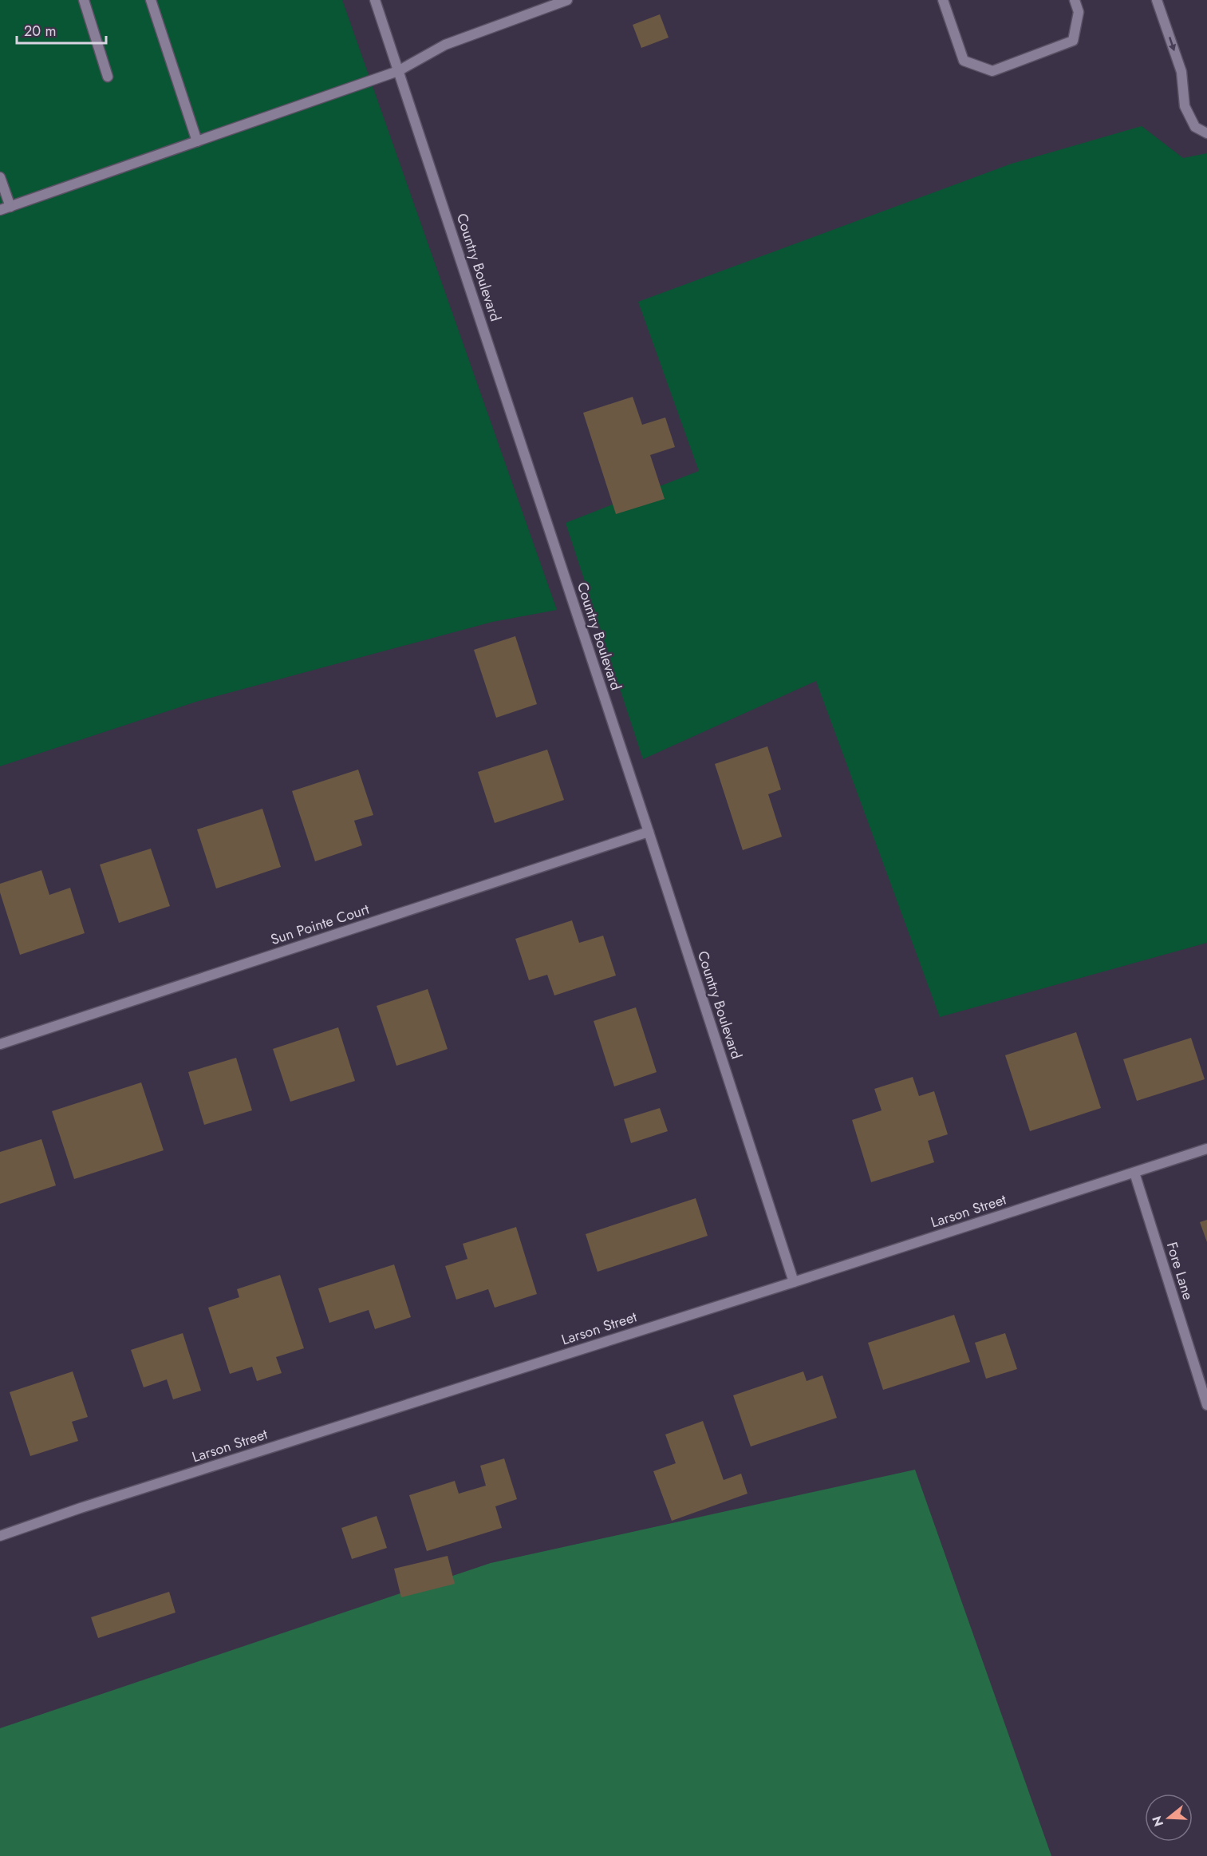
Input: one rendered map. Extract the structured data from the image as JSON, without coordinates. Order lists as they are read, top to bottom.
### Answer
{
  "streets": {
    "street": [
      "Country Boulevard",
      "Sun Pointe Court",
      "Larson Street",
      "Fore Lane"
    ]
  },
  "crossings": [
    ["Country Boulevard", "Sun Pointe Court"],
    ["Country Boulevard", "Larson Street"],
    ["Larson Street", "Fore Lane"]
  ],
  "scale_bar": "20 m",
  "north": "left"
}
